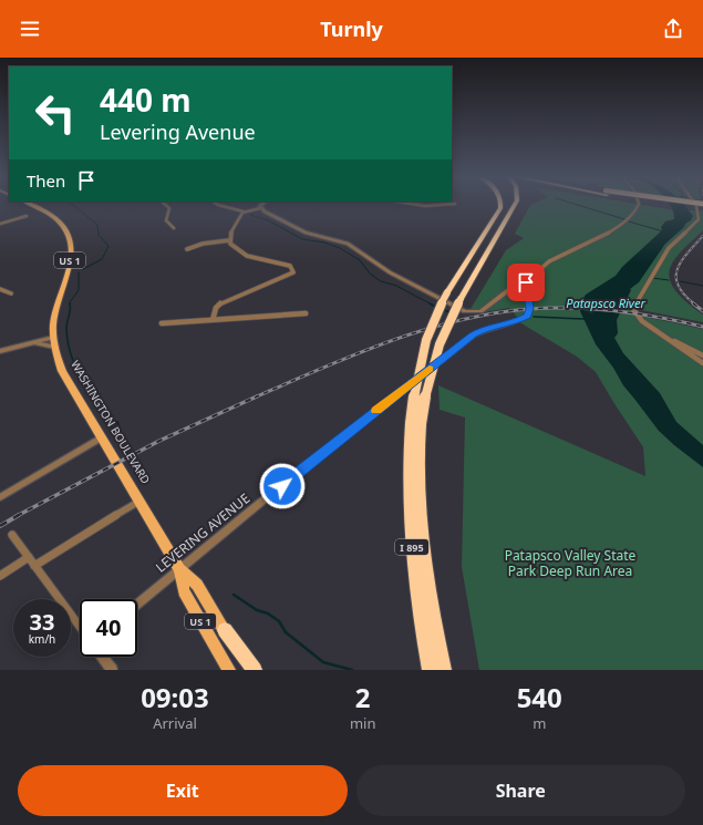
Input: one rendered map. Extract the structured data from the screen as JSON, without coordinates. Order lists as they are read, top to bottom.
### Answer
{
  "streets": {
    "highway": ["I 895"],
    "main road": ["US 1", "WASHINGTON BOULEVARD"],
    "street": ["LEVERING AVENUE"]
  },
  "crossings": [
    ["WASHINGTON BOULEVARD", "LEVERING AVENUE"]
  ],
  "water": ["Patapsco River"],
  "parks": ["Patapsco Valley State Park Deep Run Area"],
  "page": {
    "header": "Turnly",
    "turn": ["440 m", "Levering Avenue"],
    "then": "Then",
    "speed": "33 km/h",
    "limit": "40",
    "eta": [
      "09:03",
      "Arrival",
      "2",
      "min",
      "540",
      "m"
    ],
    "buttons": ["Exit", "Share"]
  }
}
